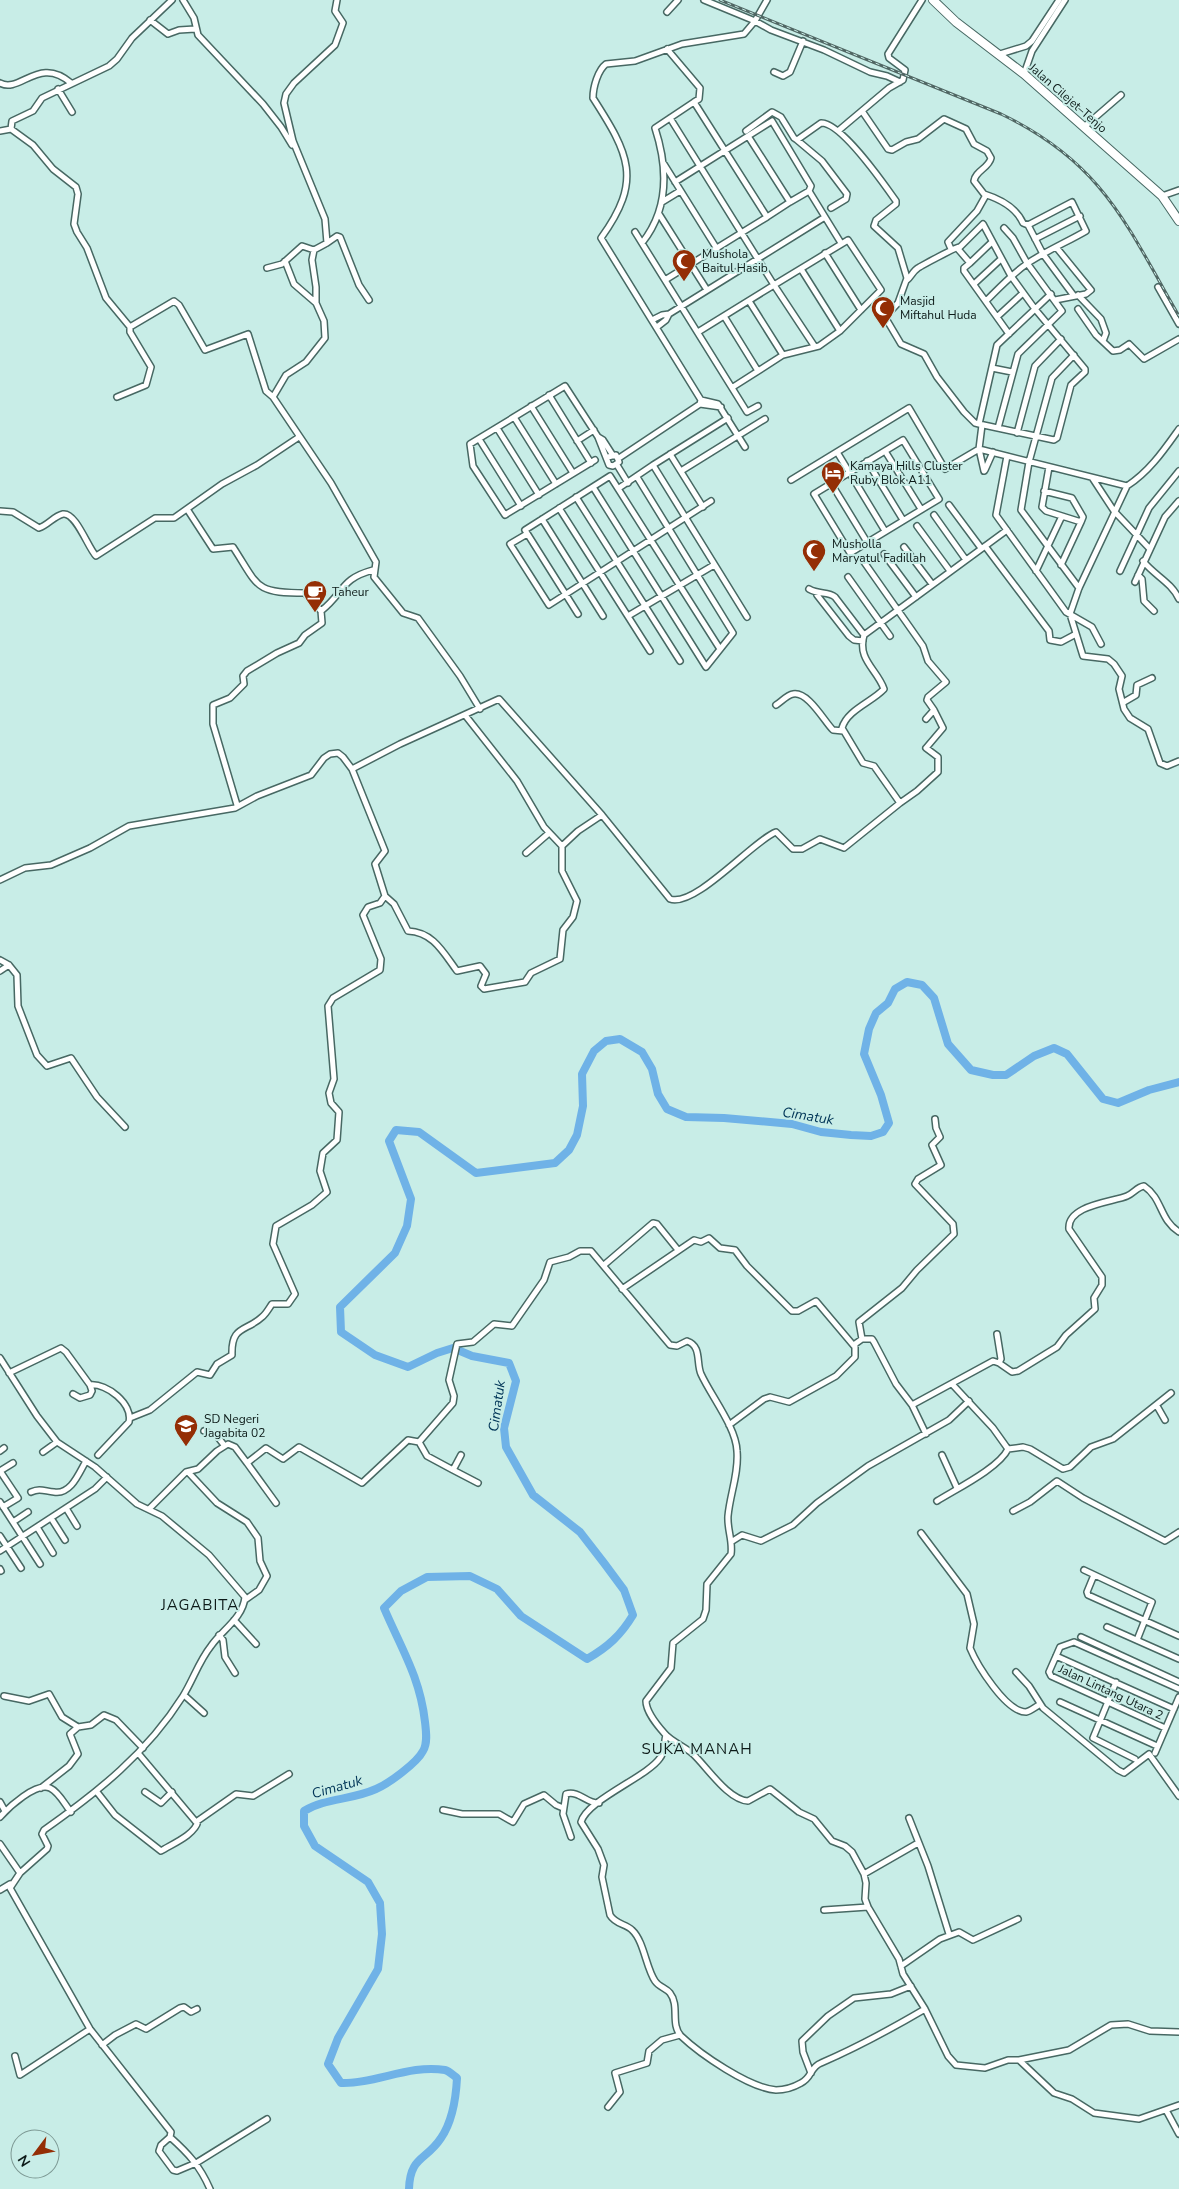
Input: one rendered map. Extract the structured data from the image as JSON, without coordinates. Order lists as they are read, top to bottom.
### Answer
{
  "streets": {
    "main road": ["Jalan Cilejet–Tenjo"],
    "street": ["Jalan Lintang Utara 2"]
  },
  "districts": ["JAGABITA", "SUKA MANAH"],
  "water": ["Cimatuk"],
  "places": {
    "mosque": ["Mushola Baitul Hasib", "Masjid Miftahul Huda", "Musholla Maryatul Fadillah"],
    "hotel": ["Kamaya Hills Cluster Ruby Blok A11"],
    "cafe": ["Taheur"],
    "school or university": ["SD Negeri Jagabita 02"]
  },
  "north": "bottom left"
}
